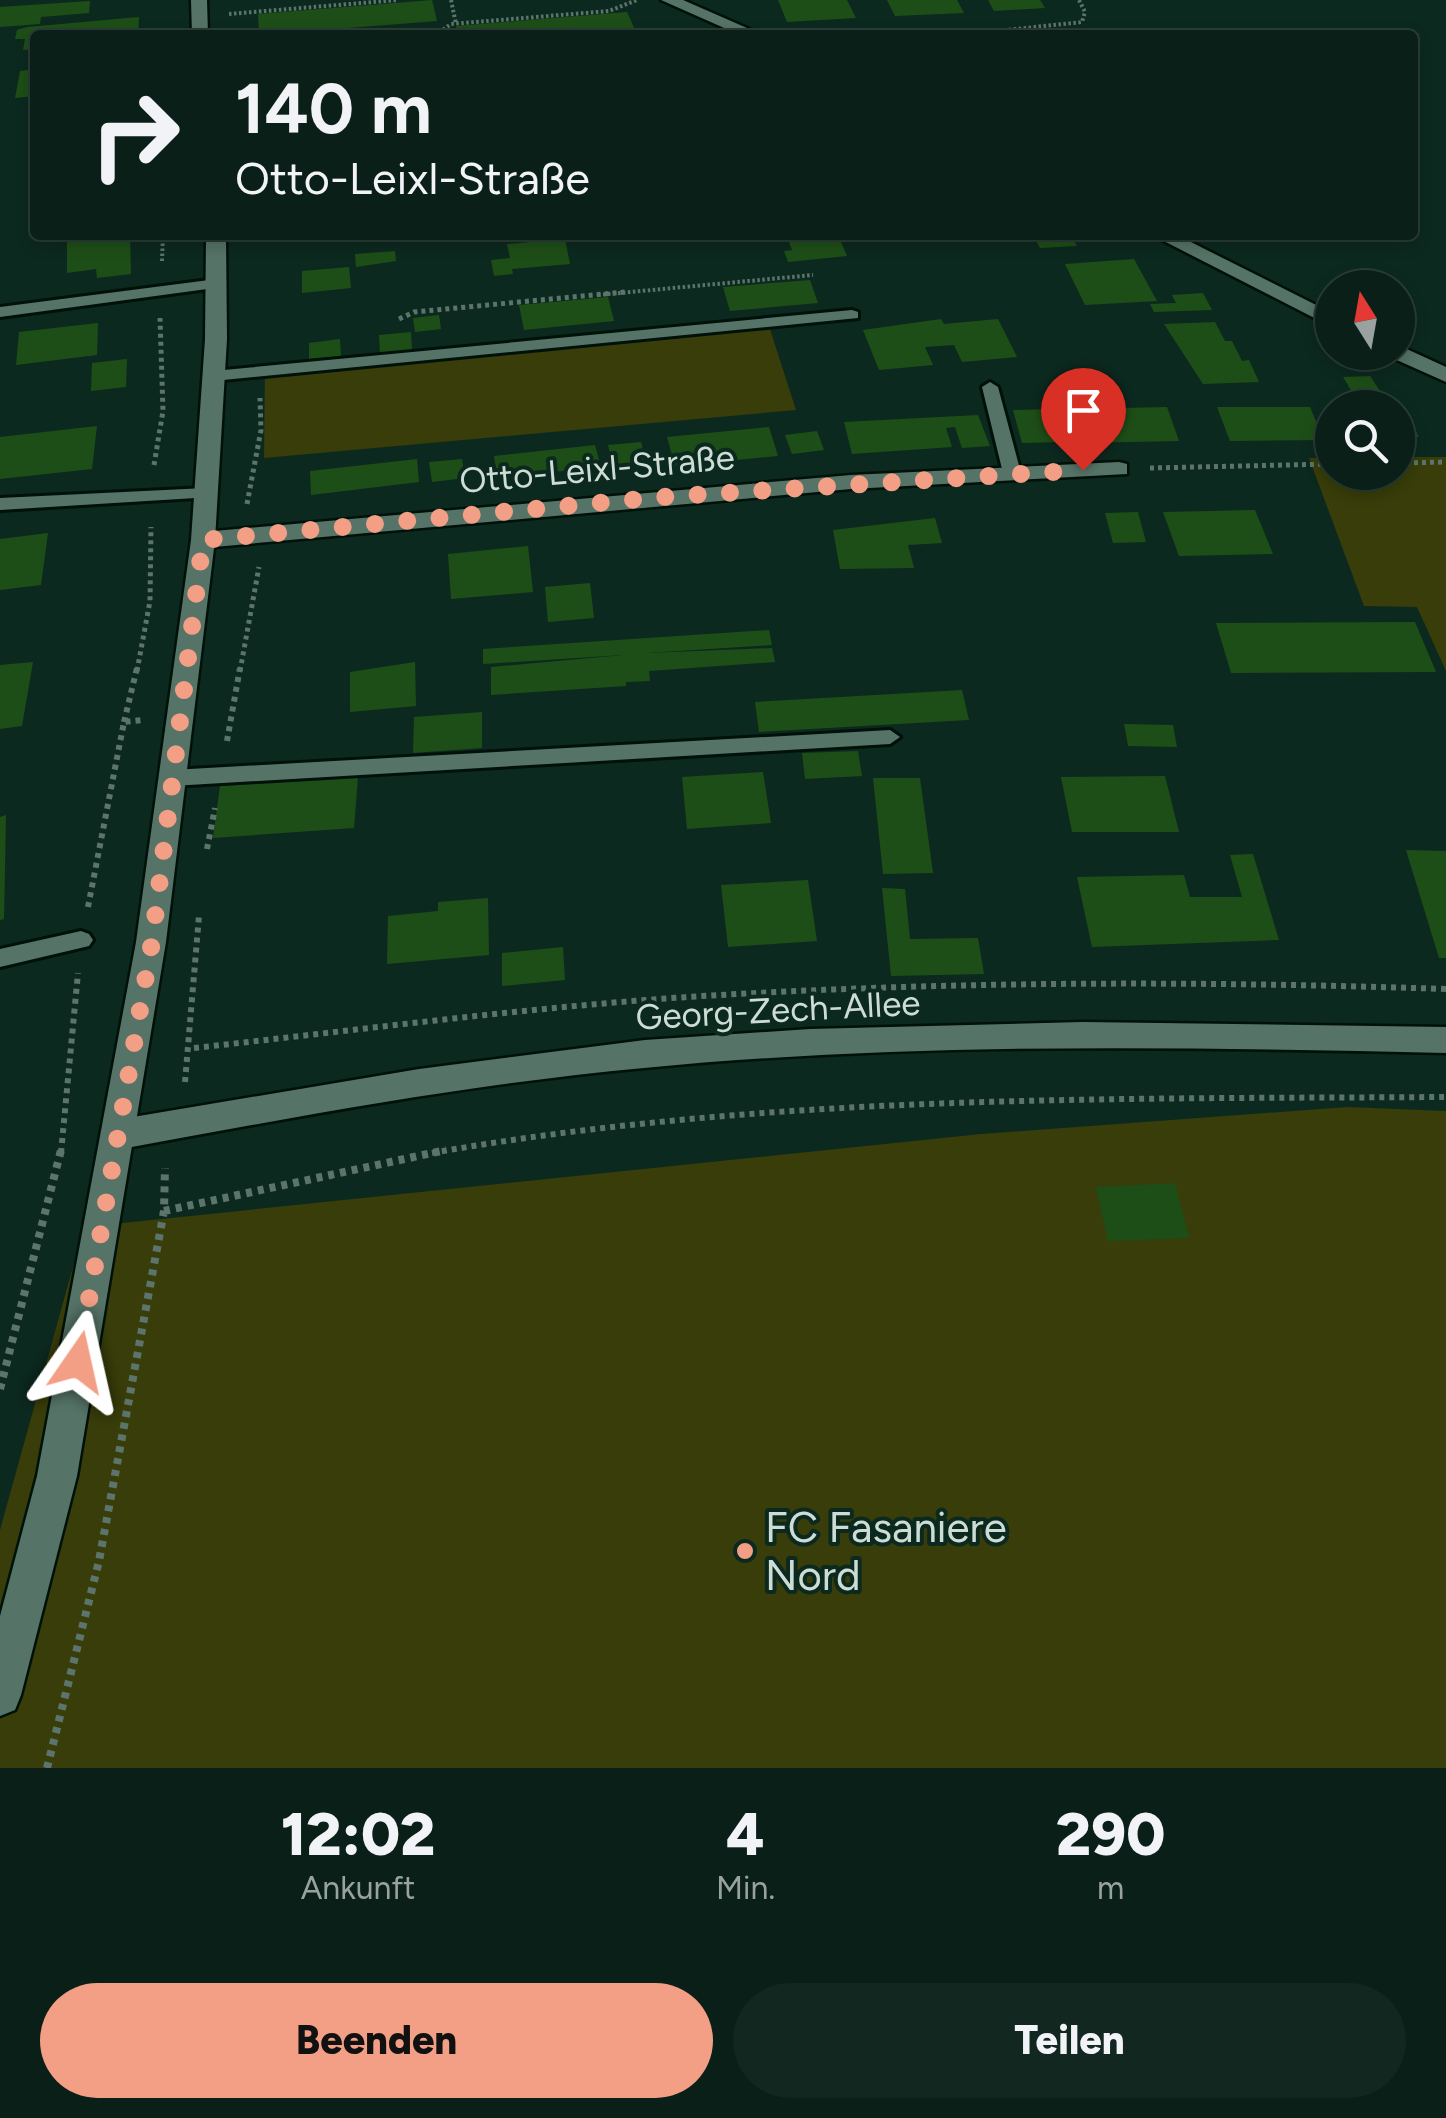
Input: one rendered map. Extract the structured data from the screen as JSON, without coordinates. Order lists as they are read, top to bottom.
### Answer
{
  "streets": {
    "main road": ["Otto-Leixl-Straße", "Georg-Zech-Allee"]
  },
  "places": ["FC Fasaniere Nord"],
  "north": "top",
  "page": {
    "turn": ["140 m", "Otto-Leixl-Straße"],
    "eta": [
      "12:02",
      "Ankunft",
      "4",
      "Min.",
      "290",
      "m"
    ],
    "buttons": ["Beenden", "Teilen"]
  }
}
